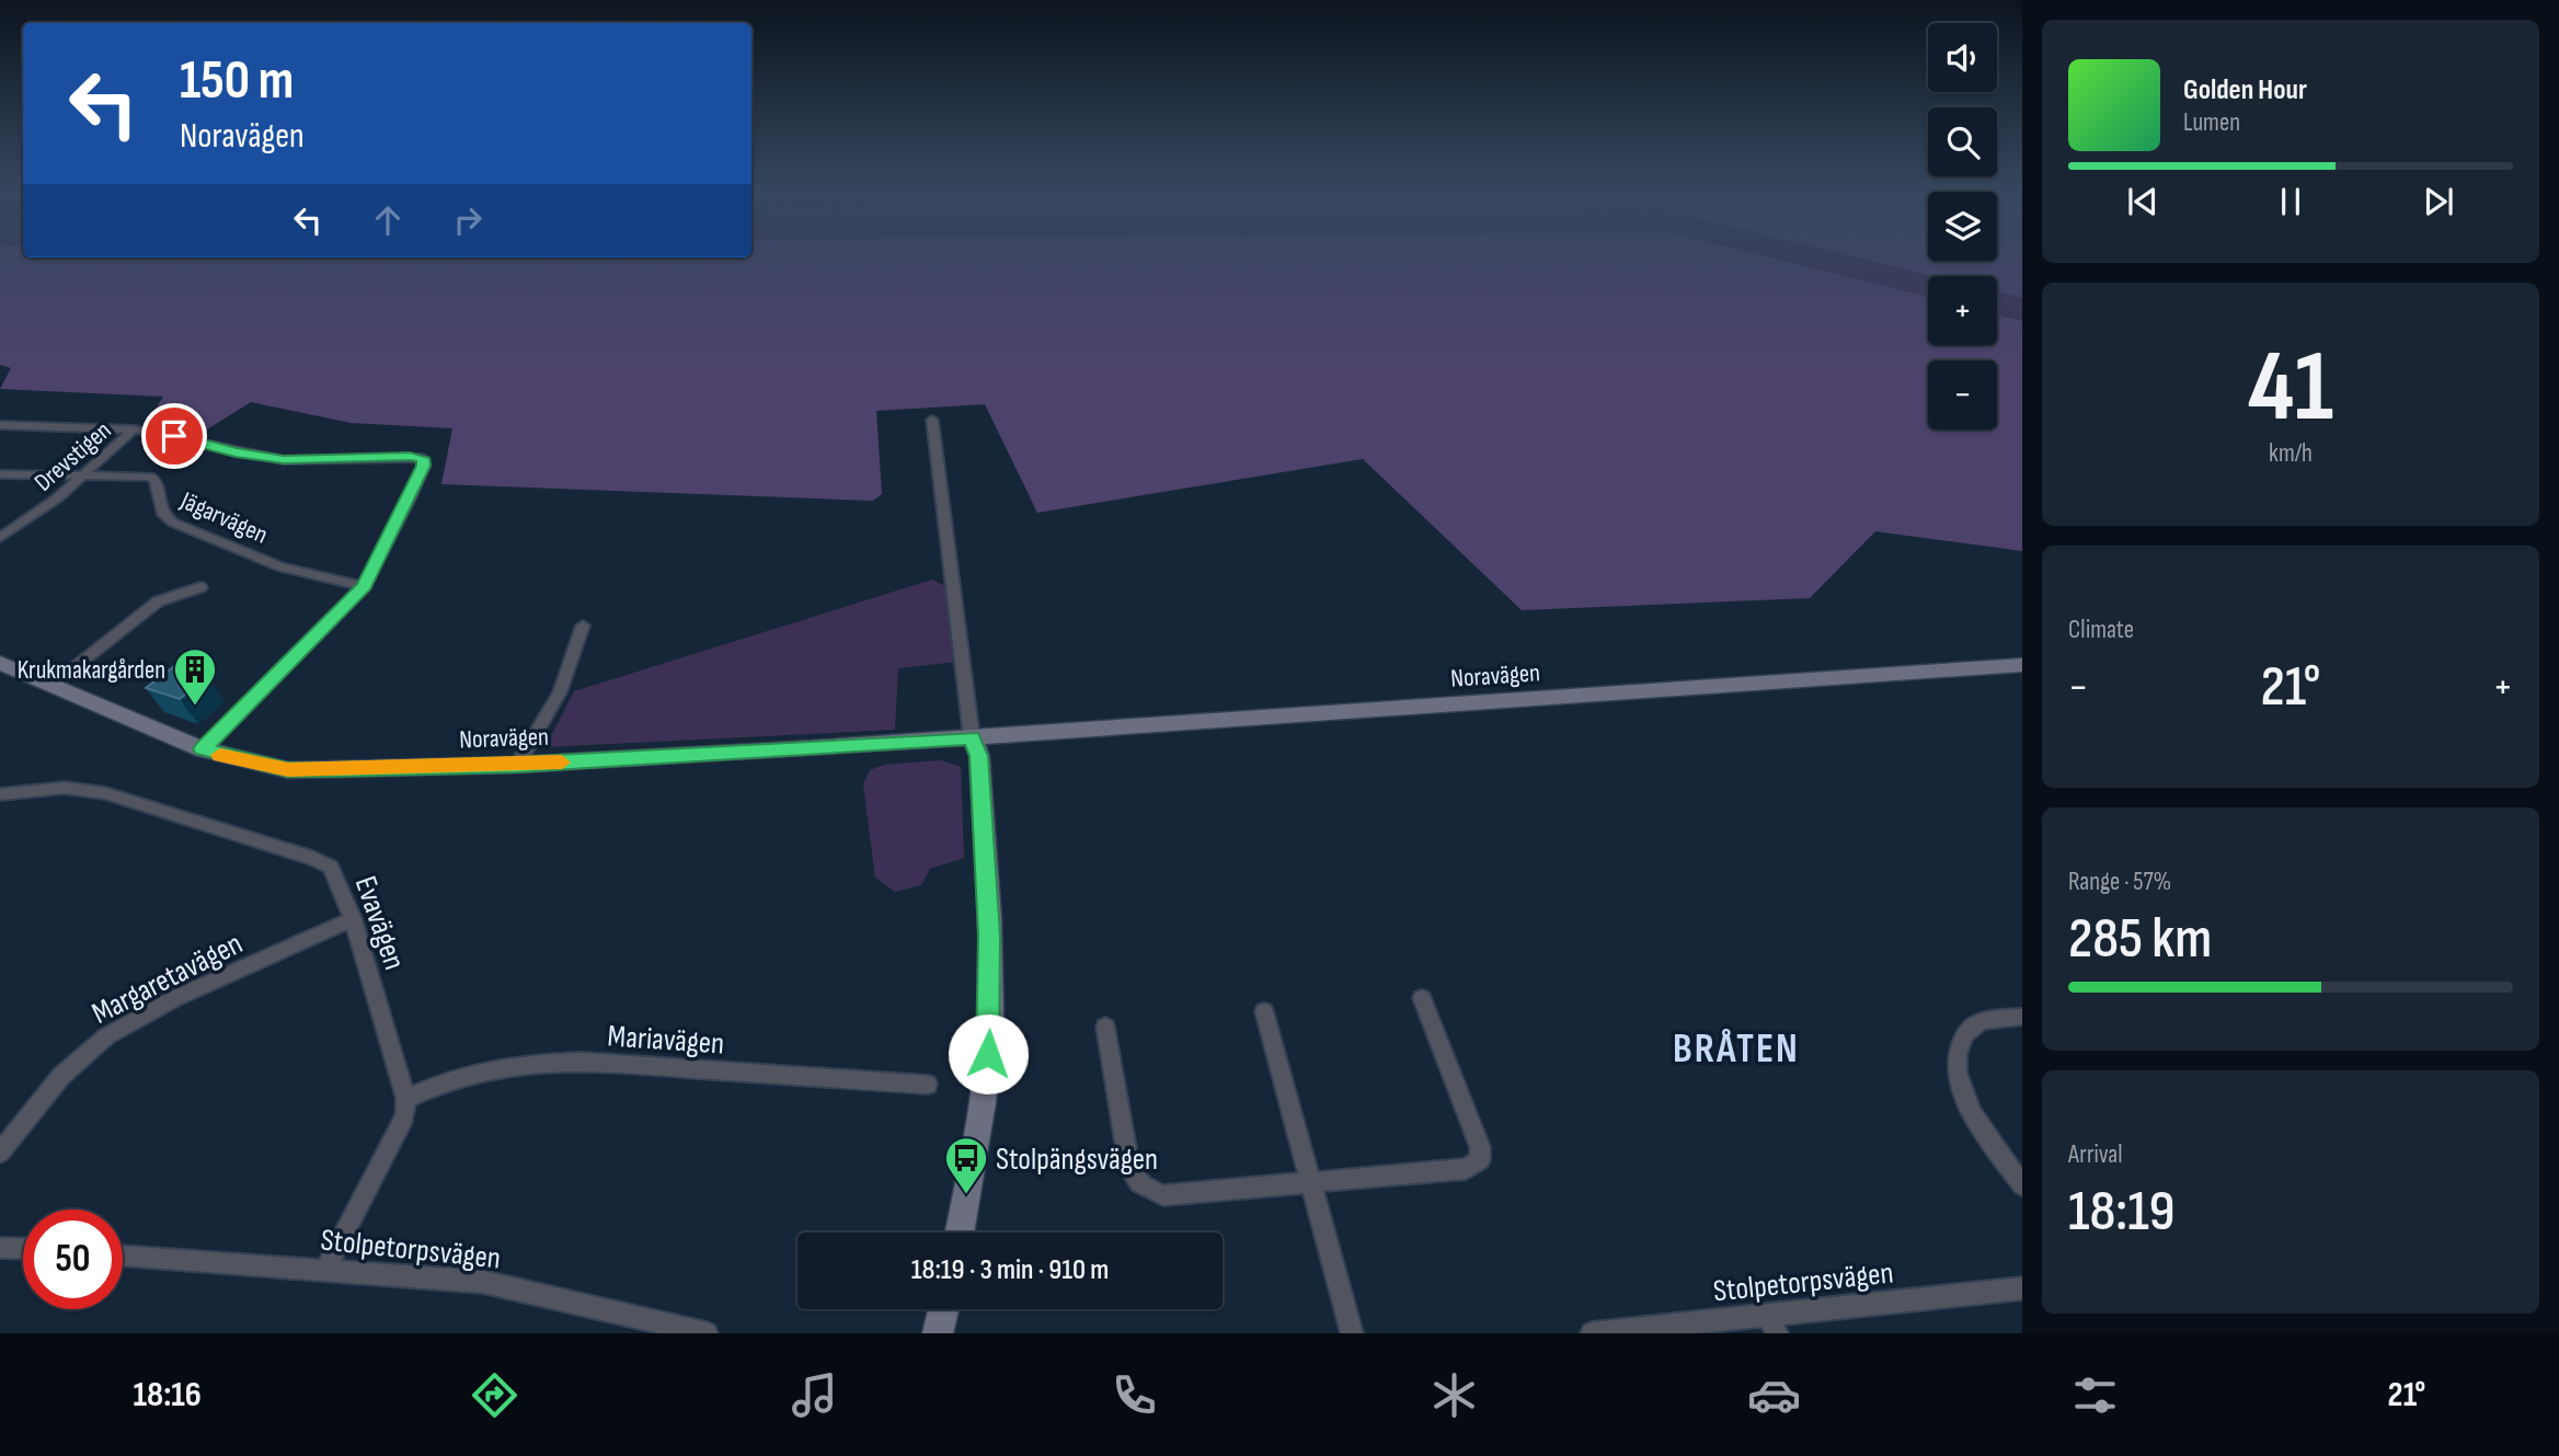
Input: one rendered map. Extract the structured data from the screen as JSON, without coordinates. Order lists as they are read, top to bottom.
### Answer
{
  "streets": {
    "main road": ["Noravägen"],
    "street": [
      "Drevstigen",
      "Jägarvägen",
      "Evavägen",
      "Margaretavägen",
      "Mariavägen",
      "Stolpetorpsvägen"
    ]
  },
  "crossings": [
    ["Drevstigen", "Jägarvägen"],
    ["Evavägen", "Margaretavägen"],
    ["Evavägen", "Mariavägen"]
  ],
  "districts": ["BRÅTEN"],
  "places": {
    "building": ["Krukmakargården"],
    "bus stop": ["Stolpängsvägen"]
  },
  "page": {
    "map_buttons": ["+", "−"],
    "turn": ["150 m", "Noravägen"],
    "song": ["Golden Hour", "Lumen"],
    "tile": [
      ["41", "km/h"],
      "Climate",
      ["Range · 57%", "285 km"],
      ["Arrival", "18:19"]
    ],
    "heat": ["−", "21°", "+"],
    "limit": "50",
    "trip": "18:19 · 3 min · 910 m",
    "tabs": ["18:16", "21°"]
  }
}
